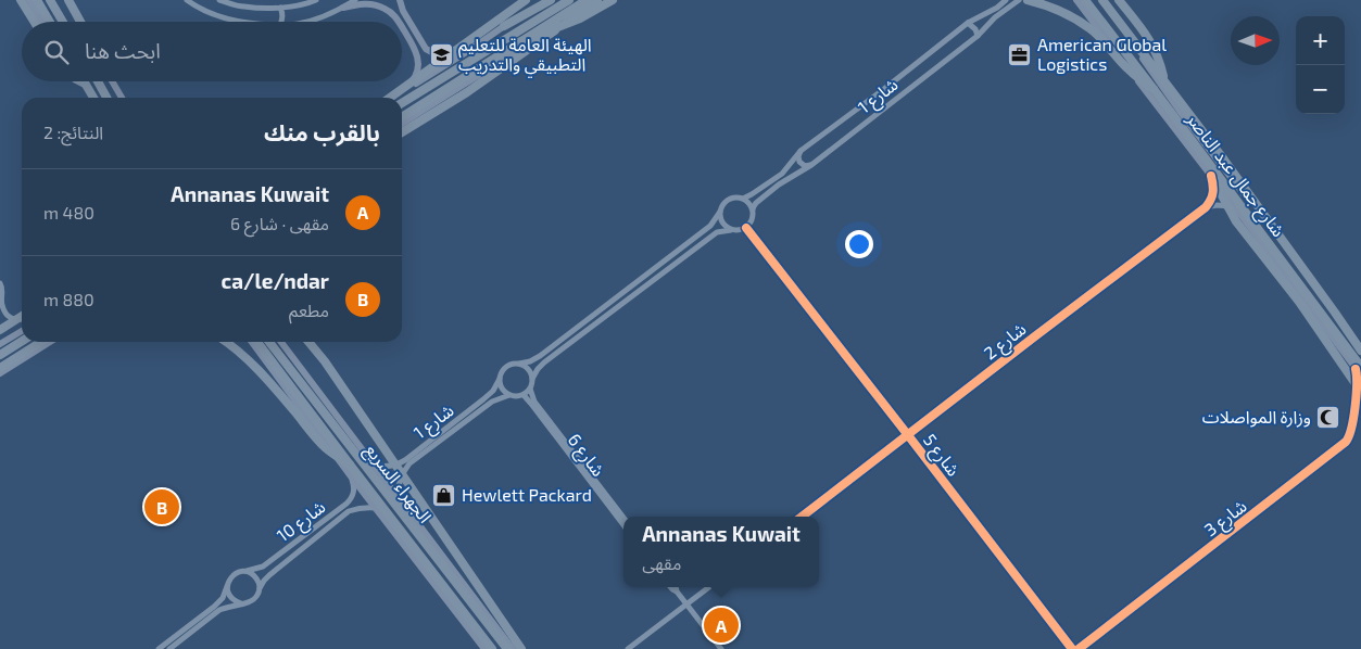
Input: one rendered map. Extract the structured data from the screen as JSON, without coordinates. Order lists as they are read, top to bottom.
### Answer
{
  "streets": {
    "highway": ["شارع جمال عبد الناصر", "الجهراء السريع"],
    "street": [
      "شارع 1",
      "شارع 2",
      "شارع 6",
      "شارع 5",
      "شارع 3",
      "شارع 10"
    ]
  },
  "crossings": [
    ["شارع 1", "شارع 6"],
    ["شارع 1", "شارع 5"],
    ["شارع 1", "الجهراء السريع"],
    ["شارع جمال عبد الناصر", "شارع 3"],
    ["شارع 2", "شارع 5"],
    ["الجهراء السريع", "شارع 10"]
  ],
  "places": {
    "school or university": ["الهيئة العامة للتعليم التطبيقي والتدريب"],
    "office": ["American Global Logistics"],
    "mosque": ["وزارة المواصلات"],
    "shop": ["Hewlett Packard"]
  },
  "north": "right",
  "page": {
    "map_buttons": ["+", "−"],
    "search": "ابحث هنا",
    "heading": ["بالقرب منك", "النتائج: 2"],
    "list": [
      {
        "mark": "A",
        "name": "Annanas Kuwait",
        "note": "مقهى · شارع 6",
        "value": "480 m"
      },
      {
        "mark": "B",
        "name": "ca/le/ndar",
        "note": "مطعم",
        "value": "880 m"
      }
    ],
    "pins": ["B", "A"],
    "popup": ["Annanas Kuwait", "مقهى"]
  }
}
